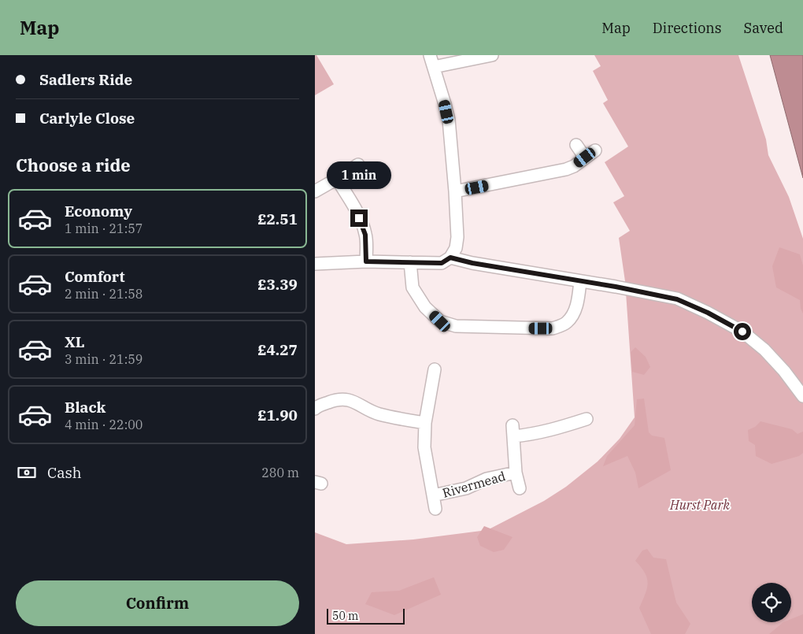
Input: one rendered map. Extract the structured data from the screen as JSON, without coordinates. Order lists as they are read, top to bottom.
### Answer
{
  "streets": {
    "street": ["Rivermead"]
  },
  "parks": ["Hurst Park"],
  "scale_bar": "50 m",
  "page": {
    "header": "Map",
    "nav": ["Map", "Directions", "Saved"],
    "banner": ["Sadlers Ride", "Carlyle Close"],
    "heading": "Choose a ride",
    "bubble": "1 min",
    "list": [
      {
        "name": "Economy",
        "note": "1 min · 21:57",
        "value": "£2.51"
      },
      {
        "name": "Comfort",
        "note": "2 min · 21:58",
        "value": "£3.39"
      },
      {
        "name": "XL",
        "note": "3 min · 21:59",
        "value": "£4.27"
      },
      {
        "name": "Black",
        "note": "4 min · 22:00",
        "value": "£1.90"
      }
    ],
    "pay": ["Cash", "280 m"],
    "buttons": "Confirm",
    "scale": "50 m"
  }
}
